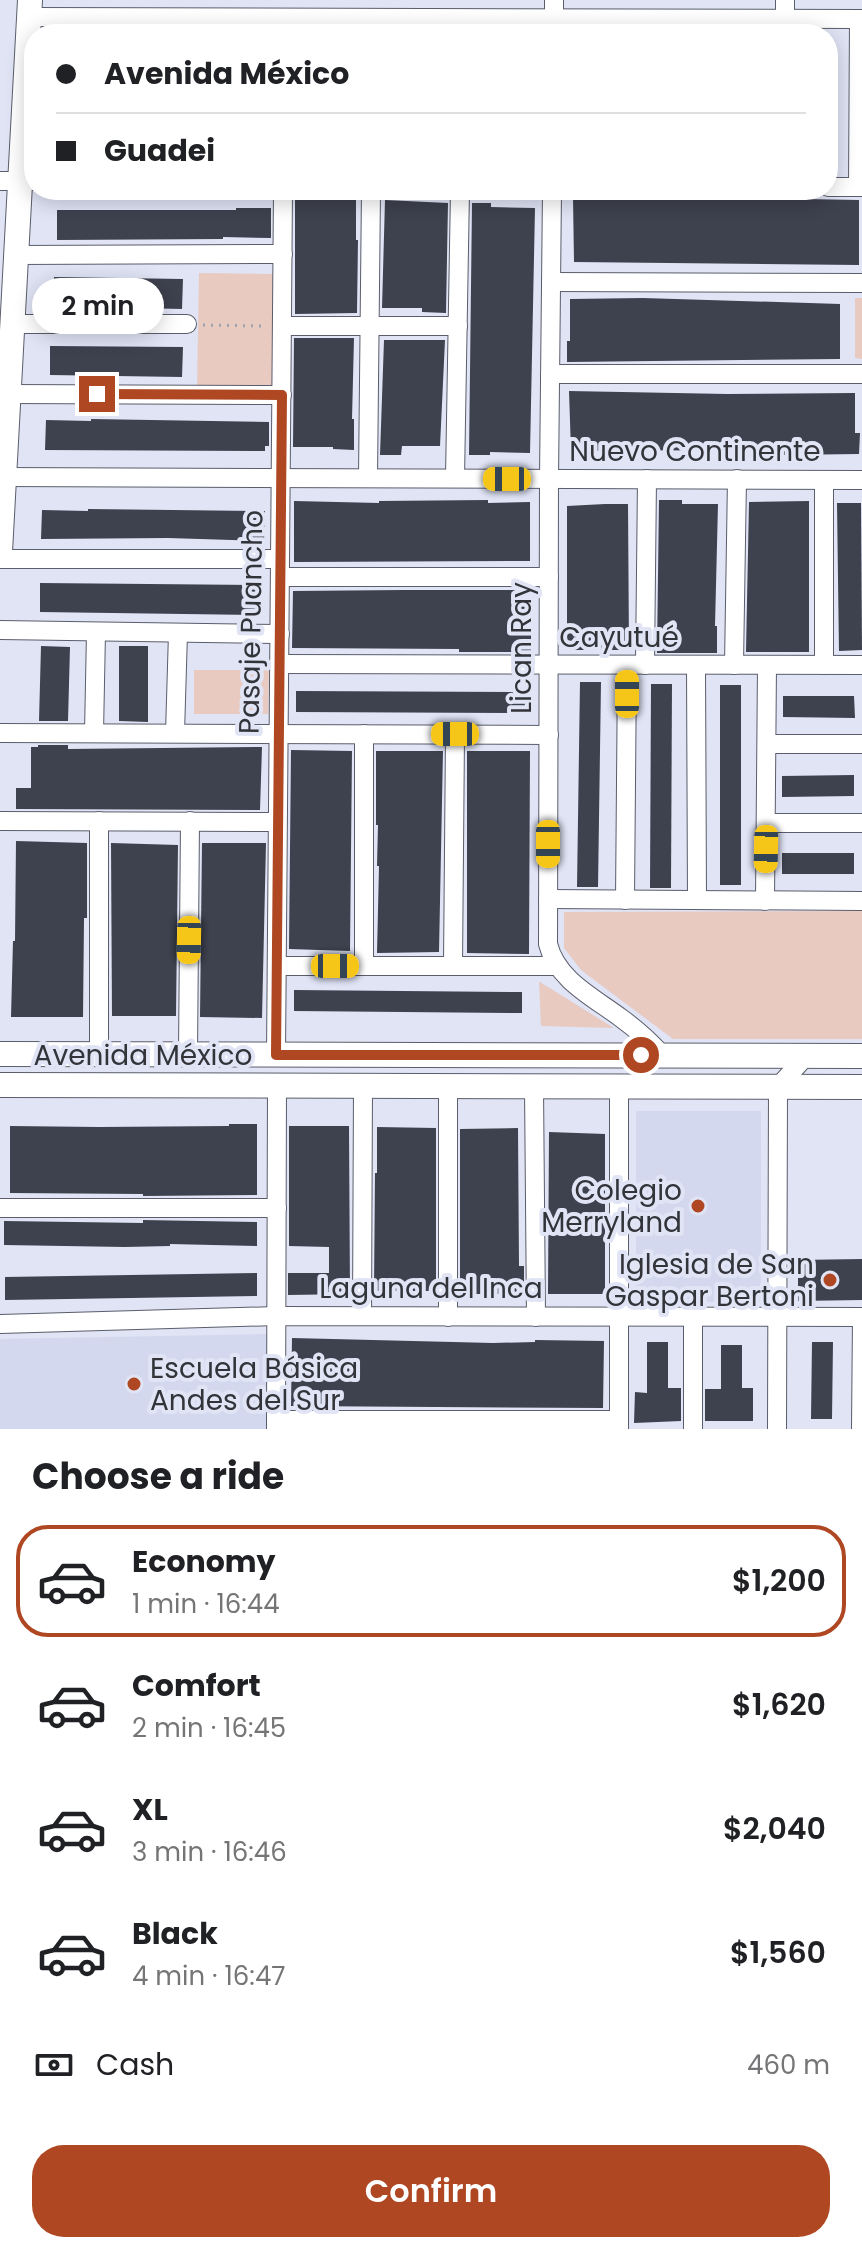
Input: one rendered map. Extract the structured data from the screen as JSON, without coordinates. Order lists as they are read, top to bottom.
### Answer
{
  "streets": {
    "street": [
      "Nuevo Continente",
      "Pasaje Puancho",
      "Cayutué",
      "Lican Ray",
      "Avenida México",
      "Laguna del Inca"
    ]
  },
  "crossings": [
    ["Nuevo Continente", "Pasaje Puancho"],
    ["Nuevo Continente", "Lican Ray"],
    ["Pasaje Puancho", "Cayutué"],
    ["Pasaje Puancho", "Avenida México"],
    ["Cayutué", "Lican Ray"]
  ],
  "places": ["Colegio Merryland", "Iglesia de San Gaspar Bertoni", "Escuela Básica Andes del Sur"],
  "page": {
    "banner": ["Avenida México", "Guadei"],
    "bubble": "2 min",
    "heading": "Choose a ride",
    "list": [
      {
        "name": "Economy",
        "note": "1 min · 16:44",
        "value": "$1,200"
      },
      {
        "name": "Comfort",
        "note": "2 min · 16:45",
        "value": "$1,620"
      },
      {
        "name": "XL",
        "note": "3 min · 16:46",
        "value": "$2,040"
      },
      {
        "name": "Black",
        "note": "4 min · 16:47",
        "value": "$1,560"
      }
    ],
    "pay": ["Cash", "460 m"],
    "buttons": "Confirm"
  }
}
